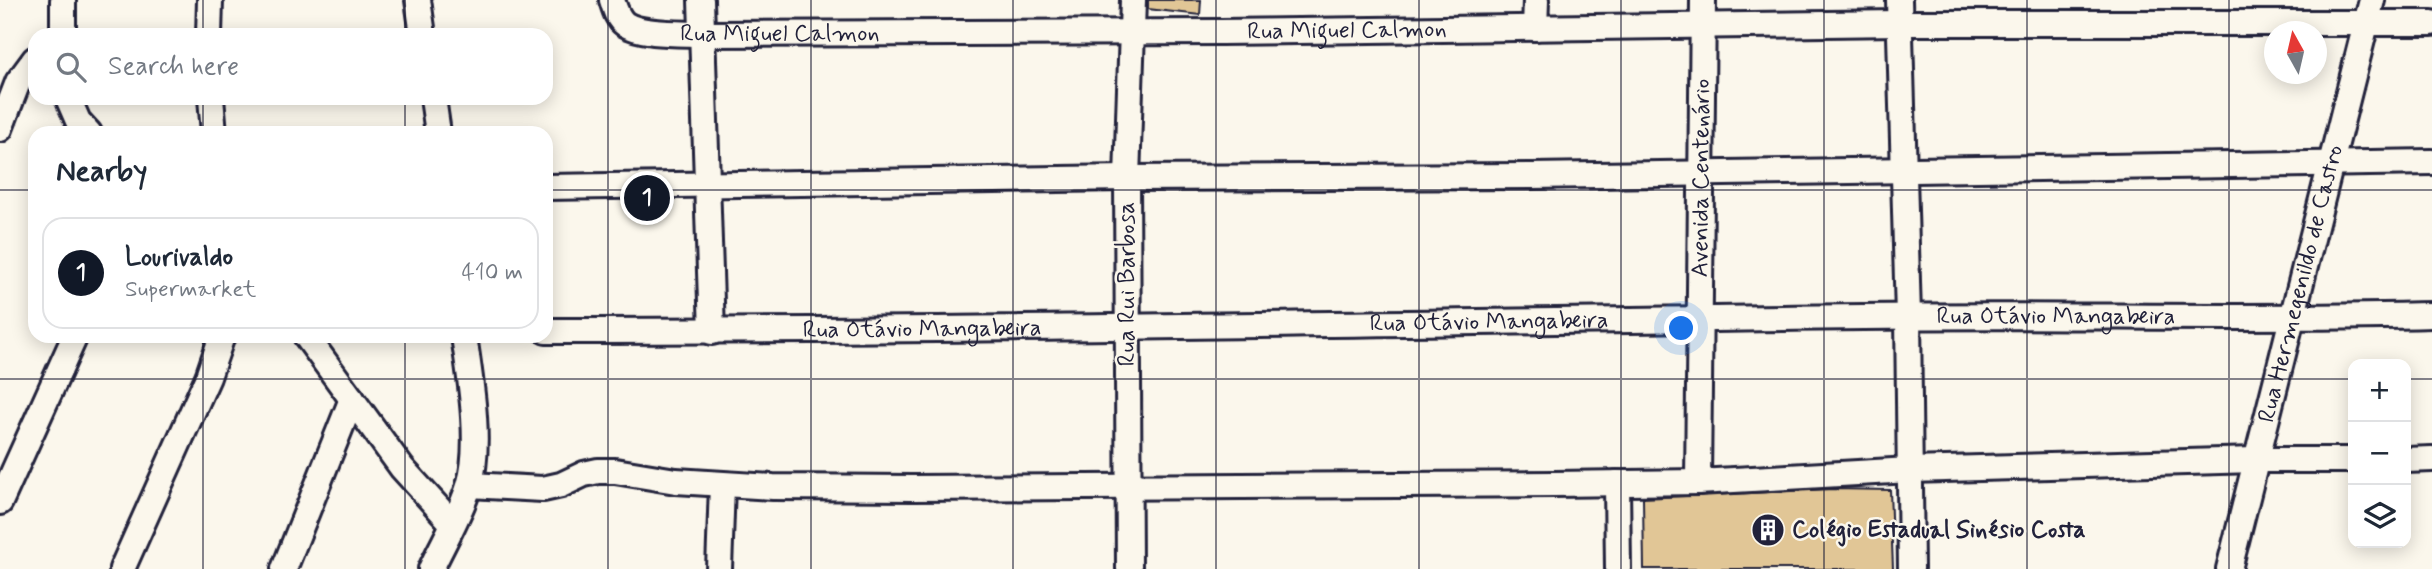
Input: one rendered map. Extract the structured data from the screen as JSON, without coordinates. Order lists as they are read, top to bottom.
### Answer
{
  "streets": {
    "street": [
      "Rua Miguel Calmon",
      "Avenida Centenário",
      "Rua Rui Barbosa",
      "Rua Hermegenildo de Castro",
      "Rua Otávio Mangabeira"
    ]
  },
  "crossings": [
    ["Rua Miguel Calmon", "Avenida Centenário"],
    ["Rua Miguel Calmon", "Rua Rui Barbosa"],
    ["Rua Miguel Calmon", "Rua Hermegenildo de Castro"],
    ["Avenida Centenário", "Rua Otávio Mangabeira"],
    ["Rua Rui Barbosa", "Rua Otávio Mangabeira"],
    ["Rua Hermegenildo de Castro", "Rua Otávio Mangabeira"]
  ],
  "places": {
    "building": ["Colégio Estadual Sinésio Costa"]
  },
  "north": "top",
  "page": {
    "search": "Search here",
    "heading": "Nearby",
    "pins": "1",
    "list": [
      {
        "mark": "1",
        "name": "Lourivaldo",
        "note": "Supermarket",
        "value": "410 m"
      }
    ],
    "map_buttons": ["+", "−"]
  }
}
